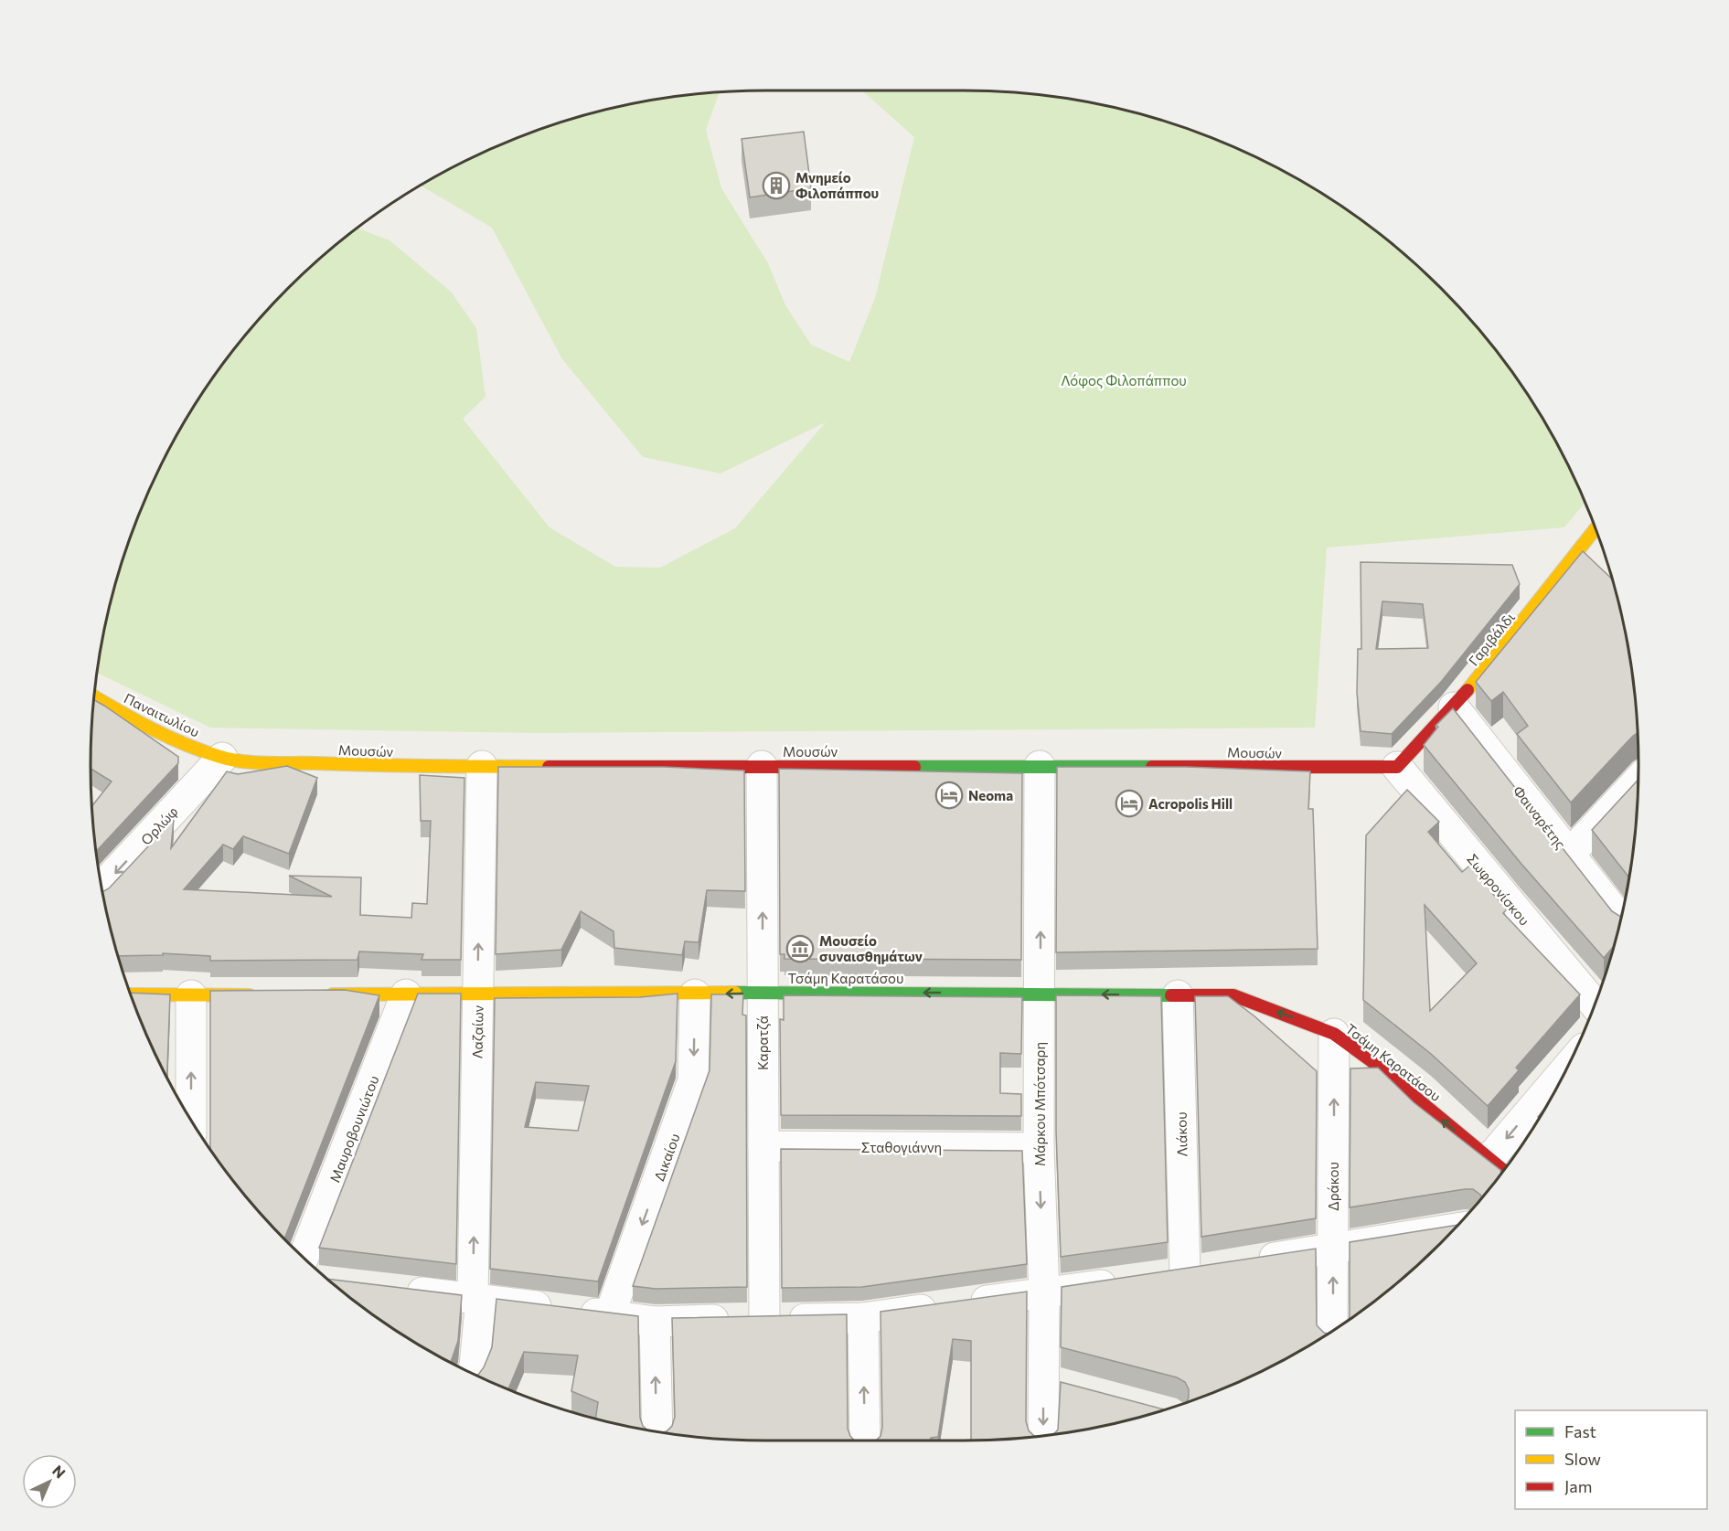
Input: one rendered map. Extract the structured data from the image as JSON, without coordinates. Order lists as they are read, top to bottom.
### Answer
{
  "streets": {
    "street": [
      "Γαριβάλδι",
      "Παναιτωλίου",
      "Μουσών",
      "Φαιναρέτης",
      "Ορλώφ",
      "Σωφρονίσκου",
      "Τσάμη Καρατάσου",
      "Λαζαίων",
      "Καρατζά",
      "Μάρκου Μπότσαρη",
      "Μαυροβουνιώτου",
      "Λιάκου",
      "Σταθογιάννη",
      "Δικαίου",
      "Δράκου"
    ]
  },
  "crossings": [
    ["Γαριβάλδι", "Μουσών"],
    ["Γαριβάλδι", "Φαιναρέτης"],
    ["Γαριβάλδι", "Σωφρονίσκου"],
    ["Παναιτωλίου", "Μουσών"],
    ["Παναιτωλίου", "Ορλώφ"],
    ["Μουσών", "Ορλώφ"],
    ["Μουσών", "Σωφρονίσκου"],
    ["Μουσών", "Λαζαίων"],
    ["Μουσών", "Καρατζά"],
    ["Μουσών", "Μάρκου Μπότσαρη"],
    ["Τσάμη Καρατάσου", "Λαζαίων"],
    ["Τσάμη Καρατάσου", "Καρατζά"],
    ["Τσάμη Καρατάσου", "Μάρκου Μπότσαρη"],
    ["Τσάμη Καρατάσου", "Μαυροβουνιώτου"],
    ["Τσάμη Καρατάσου", "Λιάκου"],
    ["Τσάμη Καρατάσου", "Δικαίου"],
    ["Τσάμη Καρατάσου", "Δράκου"],
    ["Καρατζά", "Σταθογιάννη"],
    ["Μάρκου Μπότσαρη", "Σταθογιάννη"]
  ],
  "one_way": [
    "Ορλώφ",
    "Τσάμη Καρατάσου",
    "Λαζαίων",
    "Καρατζά",
    "Δικαίου",
    "Δράκου"
  ],
  "parks": ["Λόφος Φιλοπάππου"],
  "places": {
    "building": ["Μνημείο Φιλοπάππου"],
    "hotel": ["Neoma", "Acropolis Hill"],
    "museum": ["Μουσείο συναισθημάτων"]
  },
  "legend": ["Fast", "Slow", "Jam"],
  "north": "top right"
}
